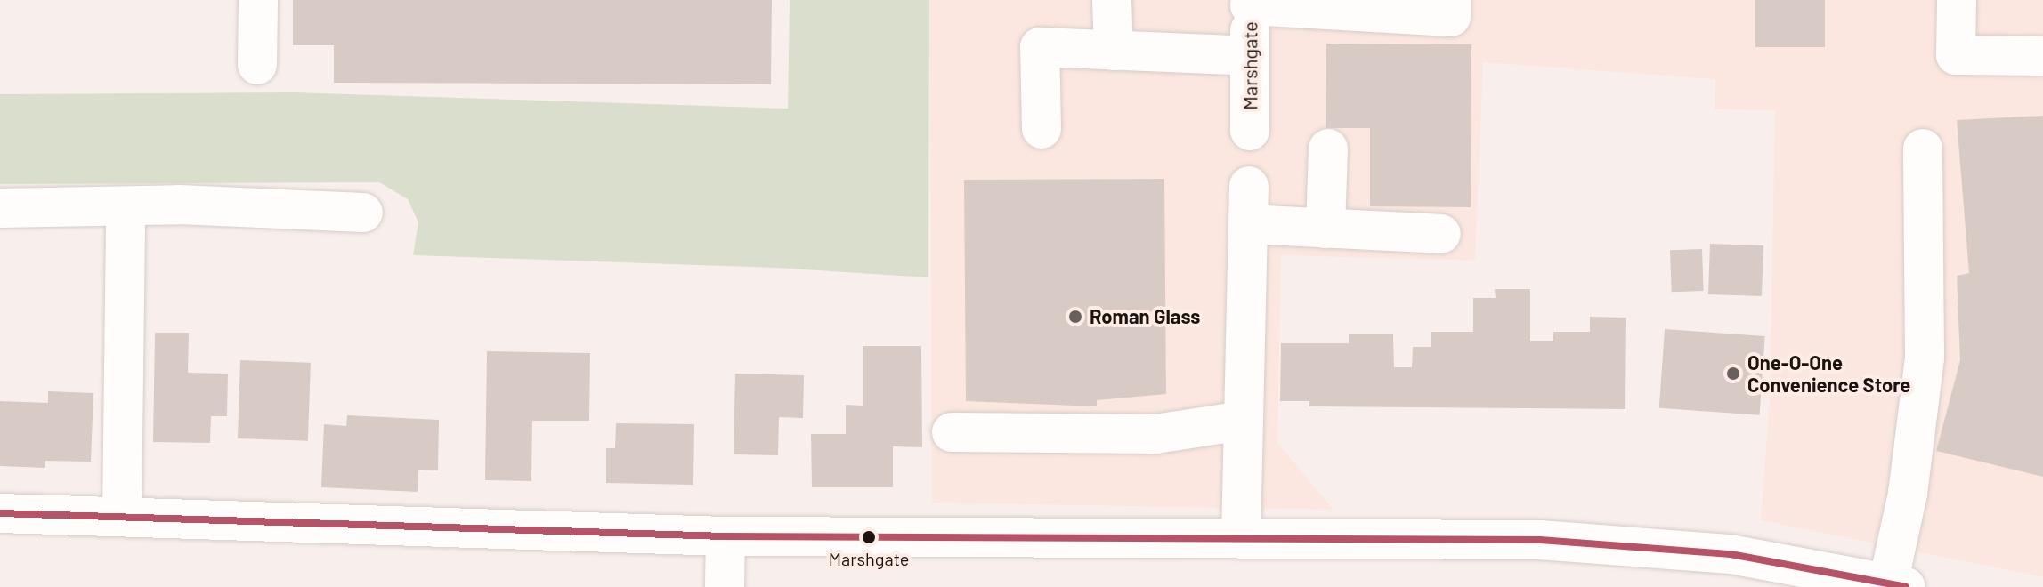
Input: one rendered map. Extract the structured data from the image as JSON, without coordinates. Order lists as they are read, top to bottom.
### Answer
{
  "streets": {
    "street": ["Marshgate"]
  },
  "places": ["Roman Glass", "One-O-One Convenience Store", "Marshgate"]
}
